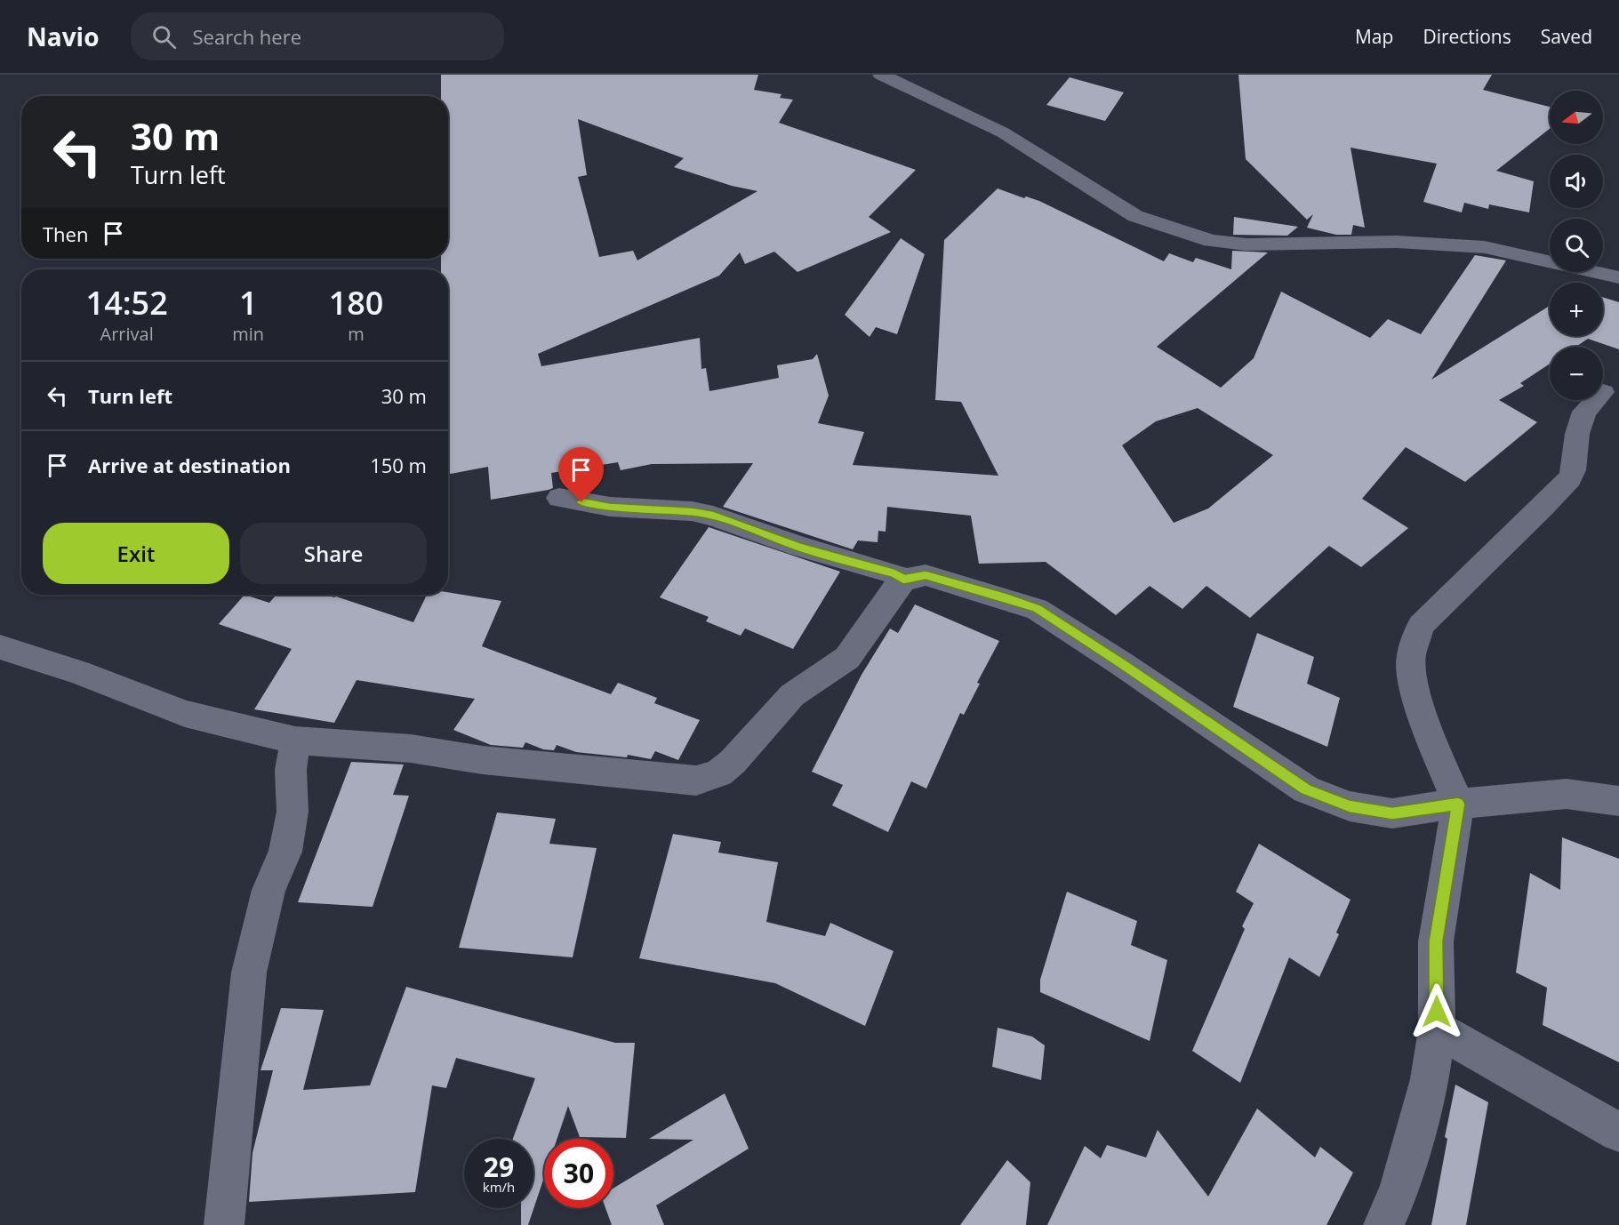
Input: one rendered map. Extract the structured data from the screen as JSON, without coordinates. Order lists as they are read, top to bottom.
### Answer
{
  "north": "left",
  "page": {
    "header": "Navio",
    "search": "Search here",
    "nav": ["Map", "Directions", "Saved"],
    "map_buttons": ["+", "−"],
    "turn": ["30 m", "Turn left"],
    "then": "Then",
    "eta": [
      "14:52",
      "Arrival",
      "1",
      "min",
      "180",
      "m"
    ],
    "list": [
      {
        "name": "Turn left",
        "value": "30 m"
      },
      {
        "name": "Arrive at destination",
        "value": "150 m"
      }
    ],
    "buttons": ["Exit", "Share"],
    "speed": "29 km/h",
    "limit": "30"
  }
}
